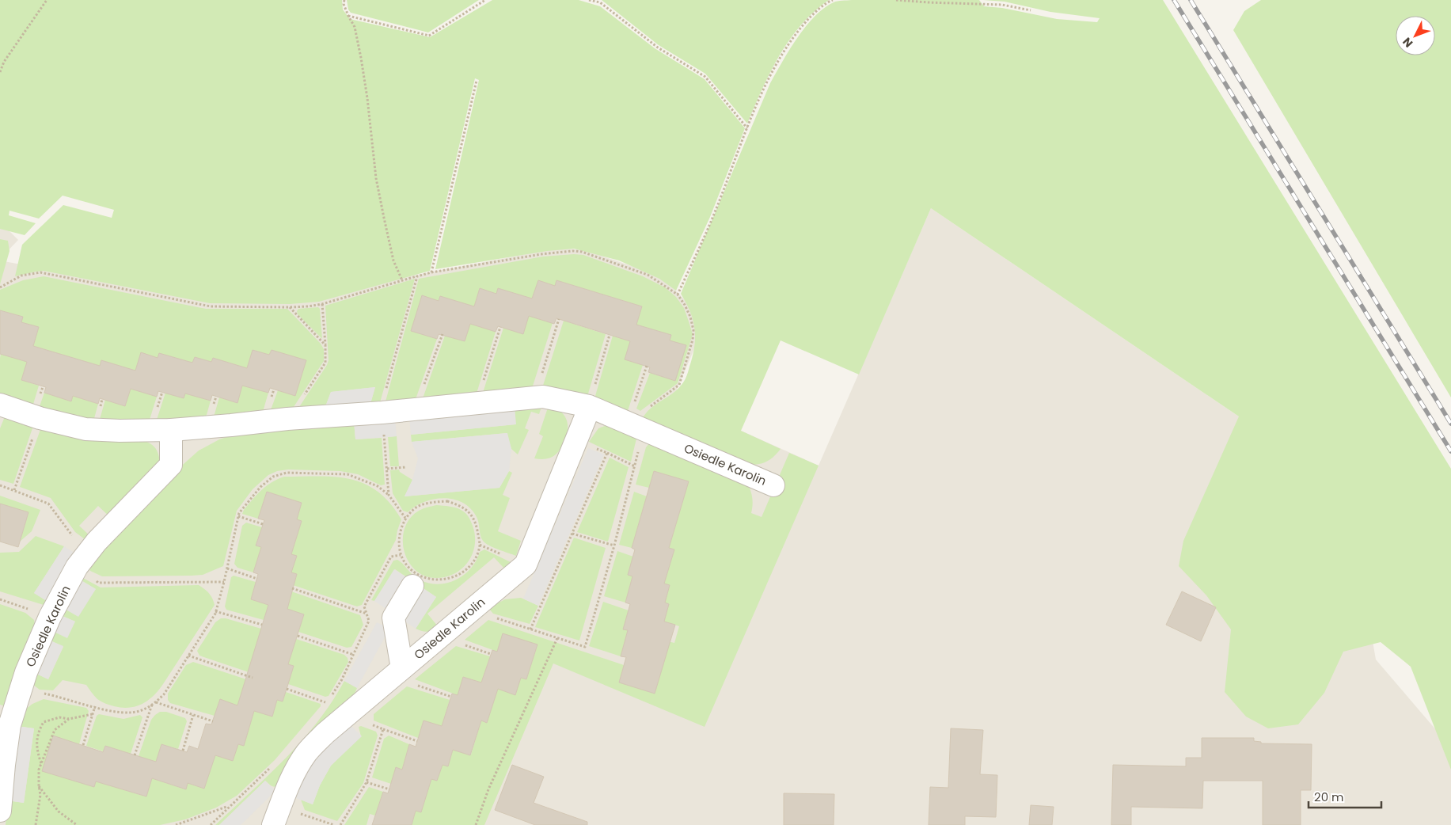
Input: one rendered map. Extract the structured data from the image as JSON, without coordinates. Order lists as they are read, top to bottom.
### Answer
{
  "streets": {
    "street": ["Osiedle Karolin"]
  },
  "scale_bar": "20 m",
  "north": "bottom left"
}
